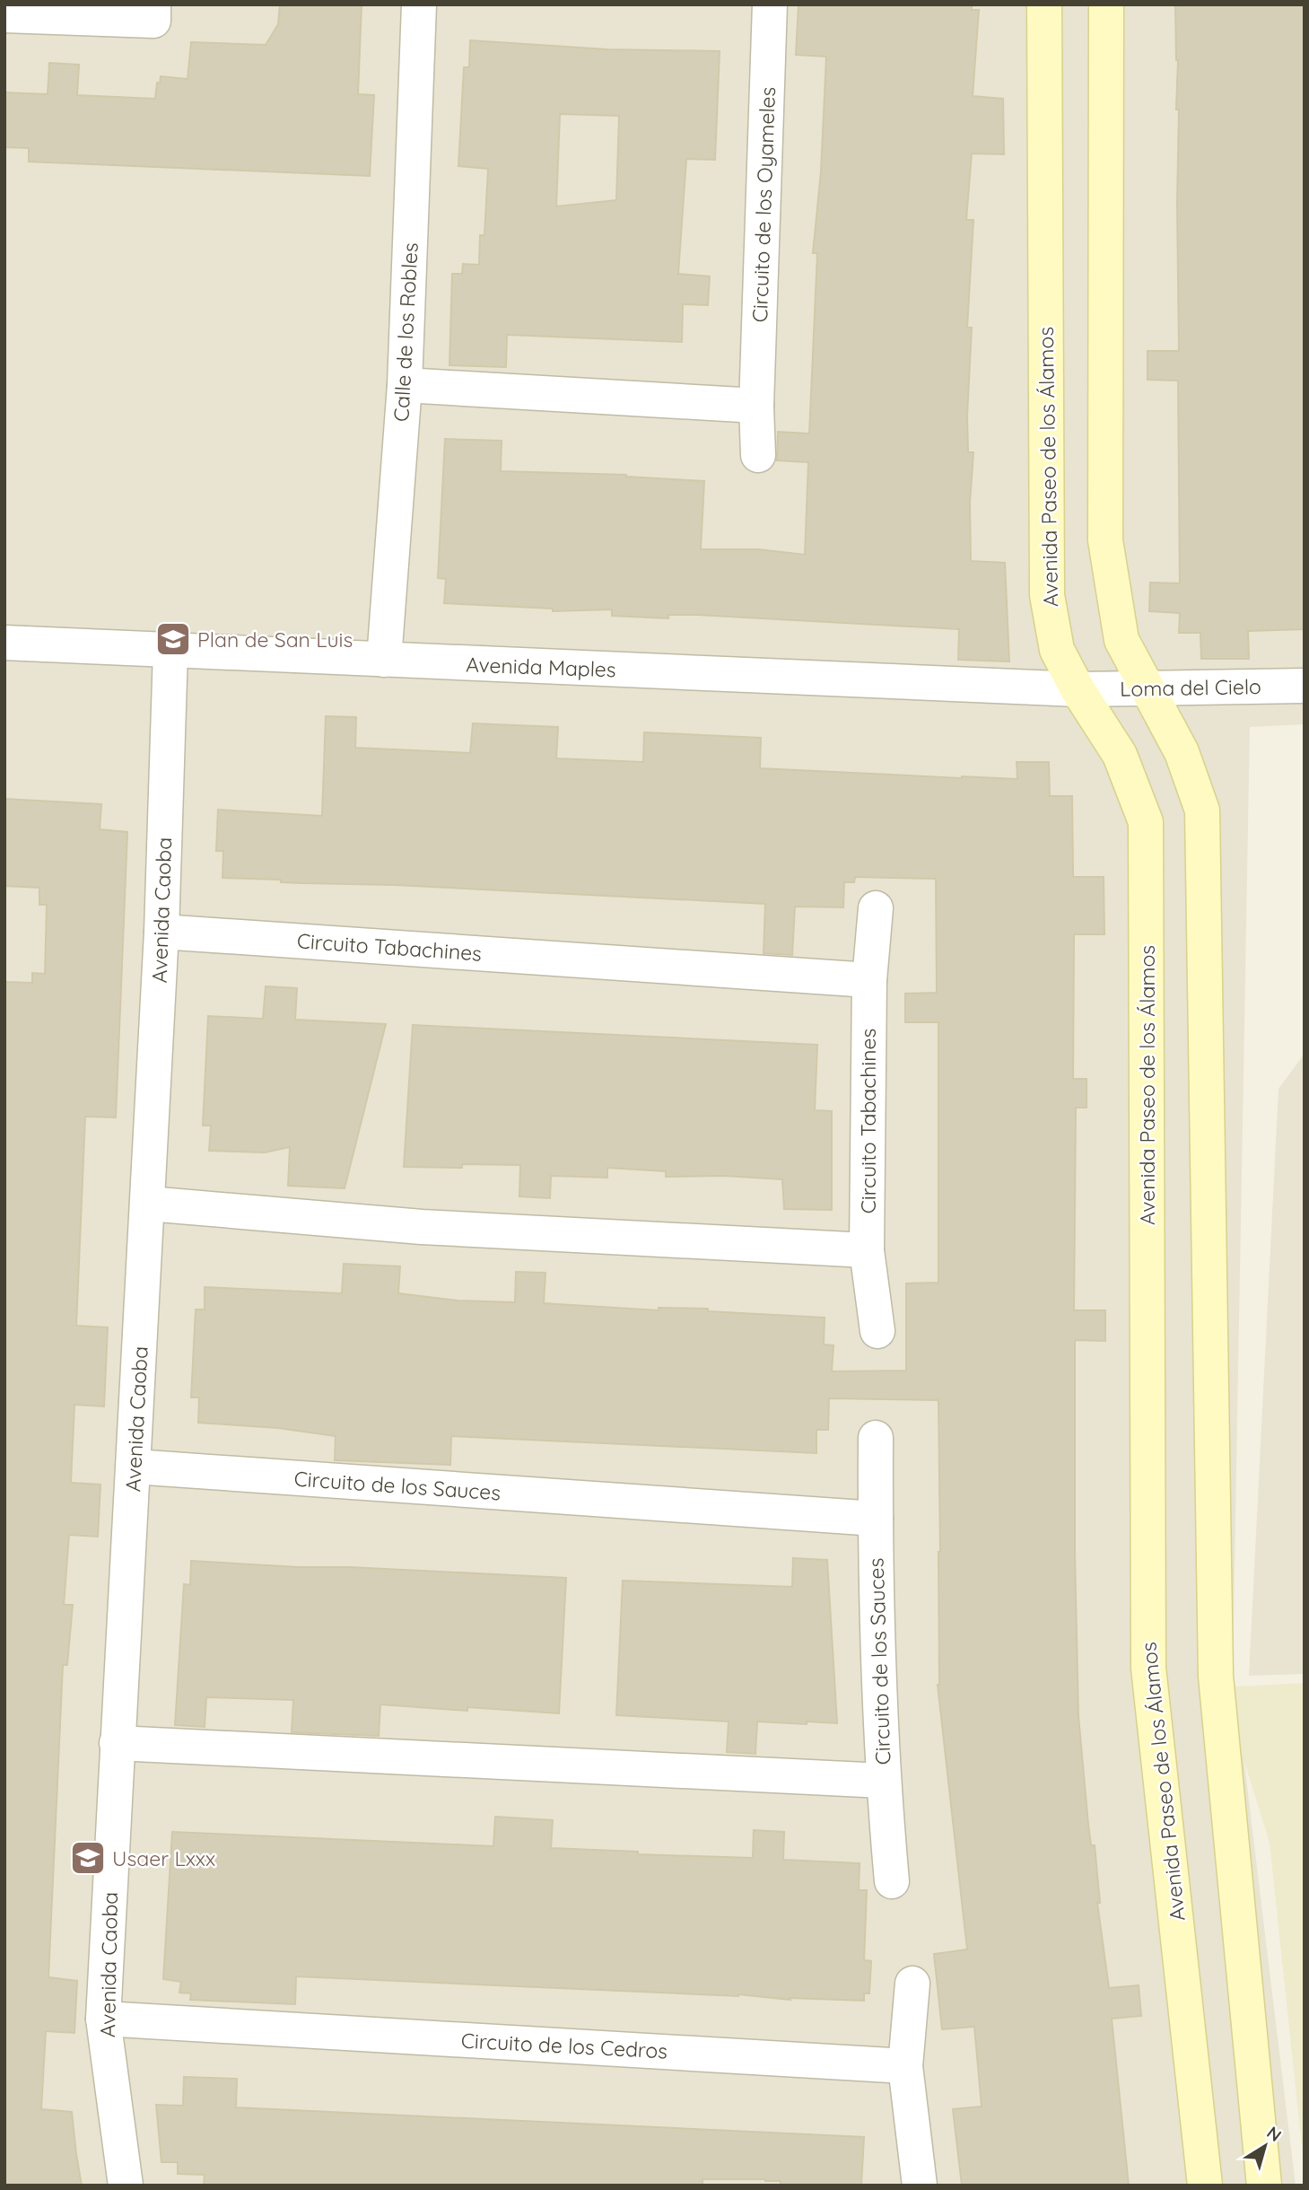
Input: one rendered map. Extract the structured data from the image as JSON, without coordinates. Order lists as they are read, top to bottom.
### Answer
{
  "streets": {
    "street": [
      "Circuito de los Oyameles",
      "Calle de los Robles",
      "Avenida Paseo de los Álamos",
      "Avenida Maples",
      "Loma del Cielo",
      "Avenida Caoba",
      "Circuito Tabachines",
      "Circuito de los Sauces",
      "Circuito de los Cedros"
    ]
  },
  "crossings": [
    ["Calle de los Robles", "Avenida Maples"],
    ["Avenida Paseo de los Álamos", "Avenida Maples"],
    ["Avenida Paseo de los Álamos", "Loma del Cielo"],
    ["Avenida Maples", "Loma del Cielo"],
    ["Avenida Maples", "Avenida Caoba"],
    ["Avenida Caoba", "Circuito Tabachines"],
    ["Avenida Caoba", "Circuito de los Sauces"],
    ["Avenida Caoba", "Circuito de los Cedros"]
  ],
  "places": {
    "school or university": ["Plan de San Luis", "Usaer Lxxx"]
  },
  "north": "top right"
}
